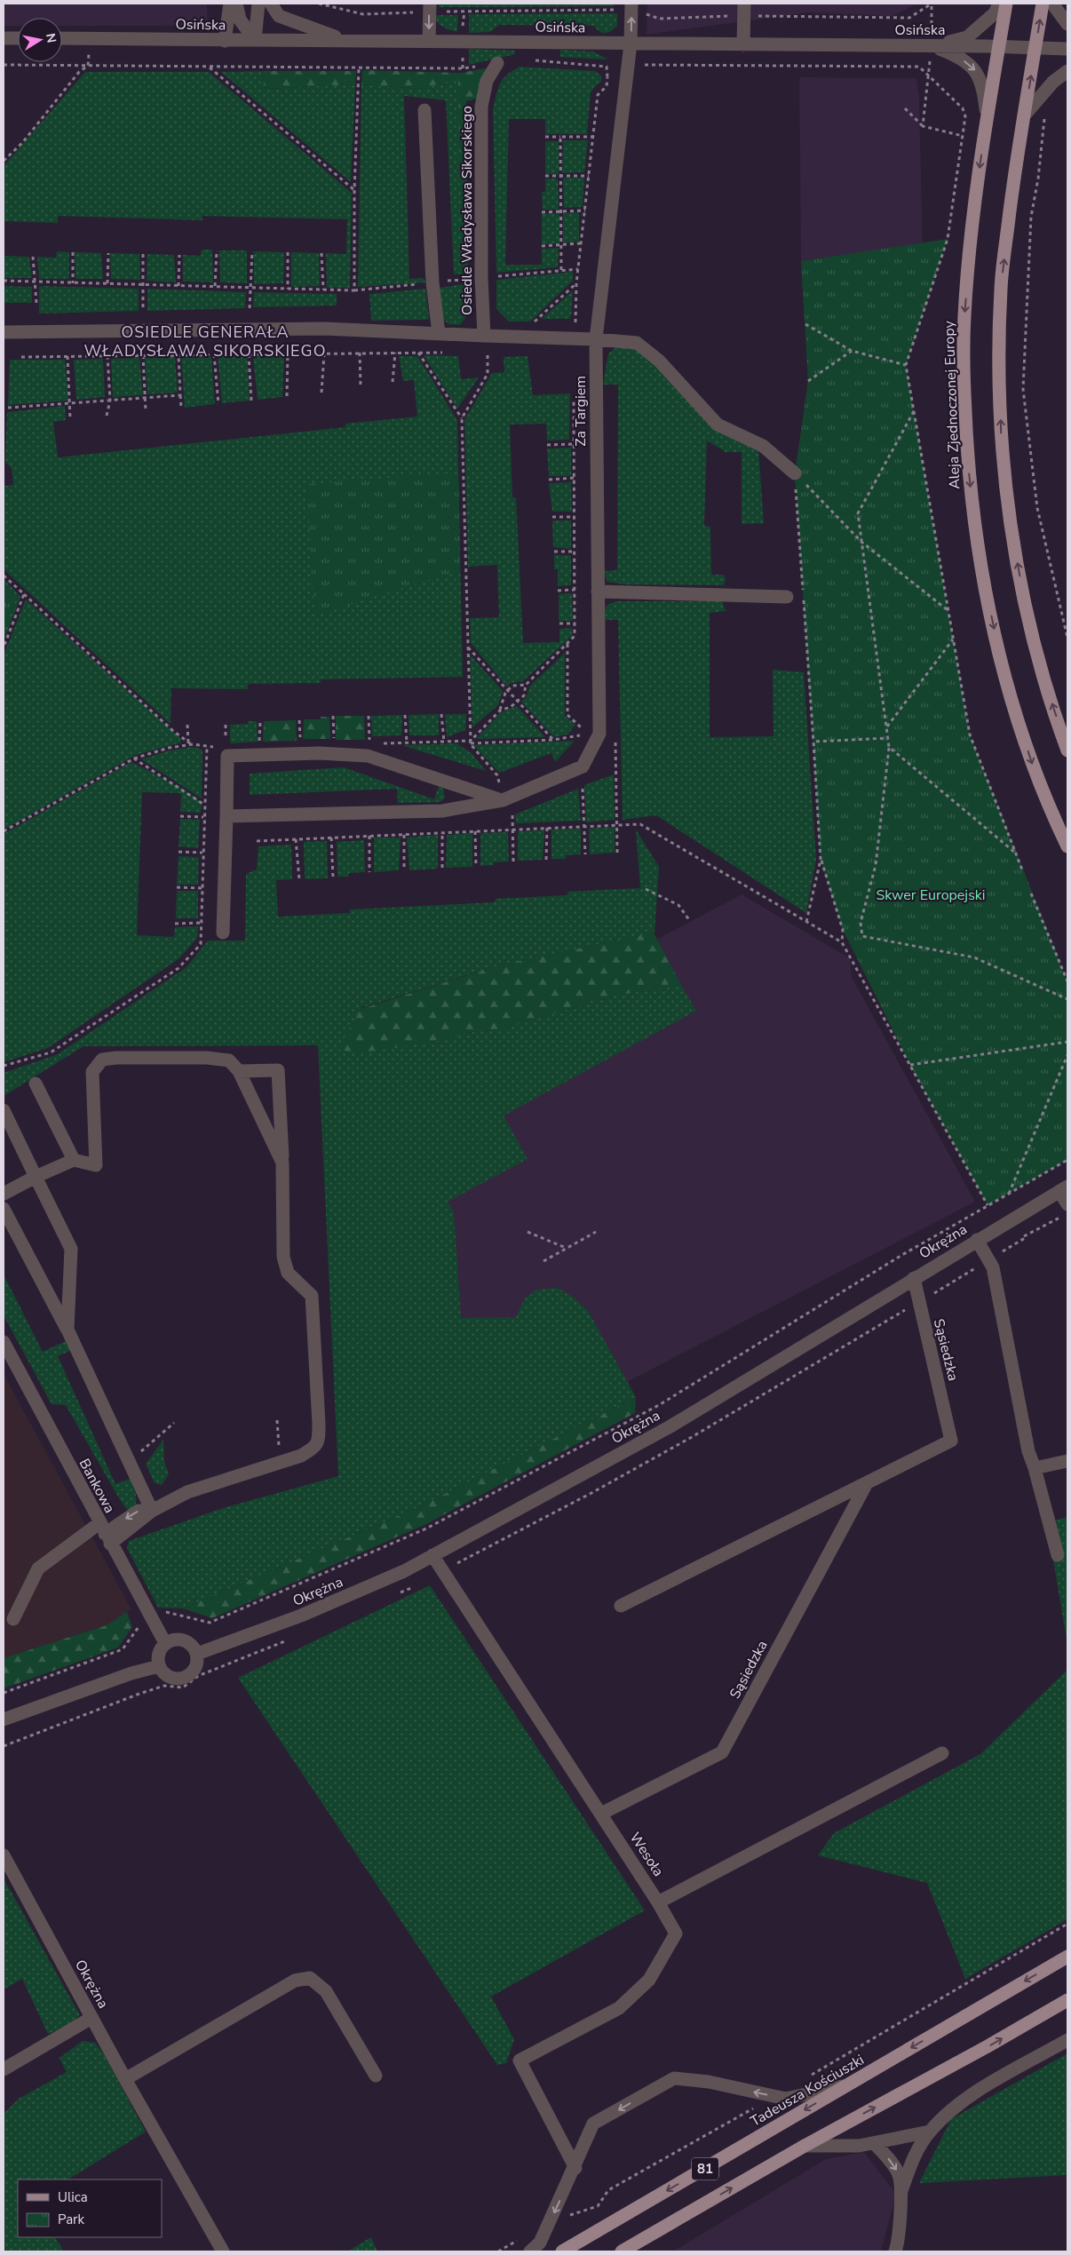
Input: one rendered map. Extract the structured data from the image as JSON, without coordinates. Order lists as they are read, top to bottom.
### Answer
{
  "streets": {
    "main road": ["Aleja Zjednoczonej Europy", "Tadeusza Kościuszki", "81"],
    "street": [
      "Osińska",
      "Osiedle Władysława Sikorskiego",
      "Za Targiem",
      "Okrężna",
      "Sąsiedzka",
      "Bankowa",
      "Wesoła"
    ]
  },
  "crossings": [
    ["Osińska", "Aleja Zjednoczonej Europy"],
    ["Osińska", "Za Targiem"],
    ["Osiedle Władysława Sikorskiego", "Za Targiem"],
    ["Okrężna", "Sąsiedzka"],
    ["Okrężna", "Bankowa"],
    ["Okrężna", "Wesoła"],
    ["Sąsiedzka", "Wesoła"]
  ],
  "districts": ["OSIEDLE GENERAŁA WŁADYSŁAWA SIKORSKIEGO"],
  "parks": ["Skwer Europejski"],
  "legend": ["Ulica", "Park"],
  "north": "right"
}
